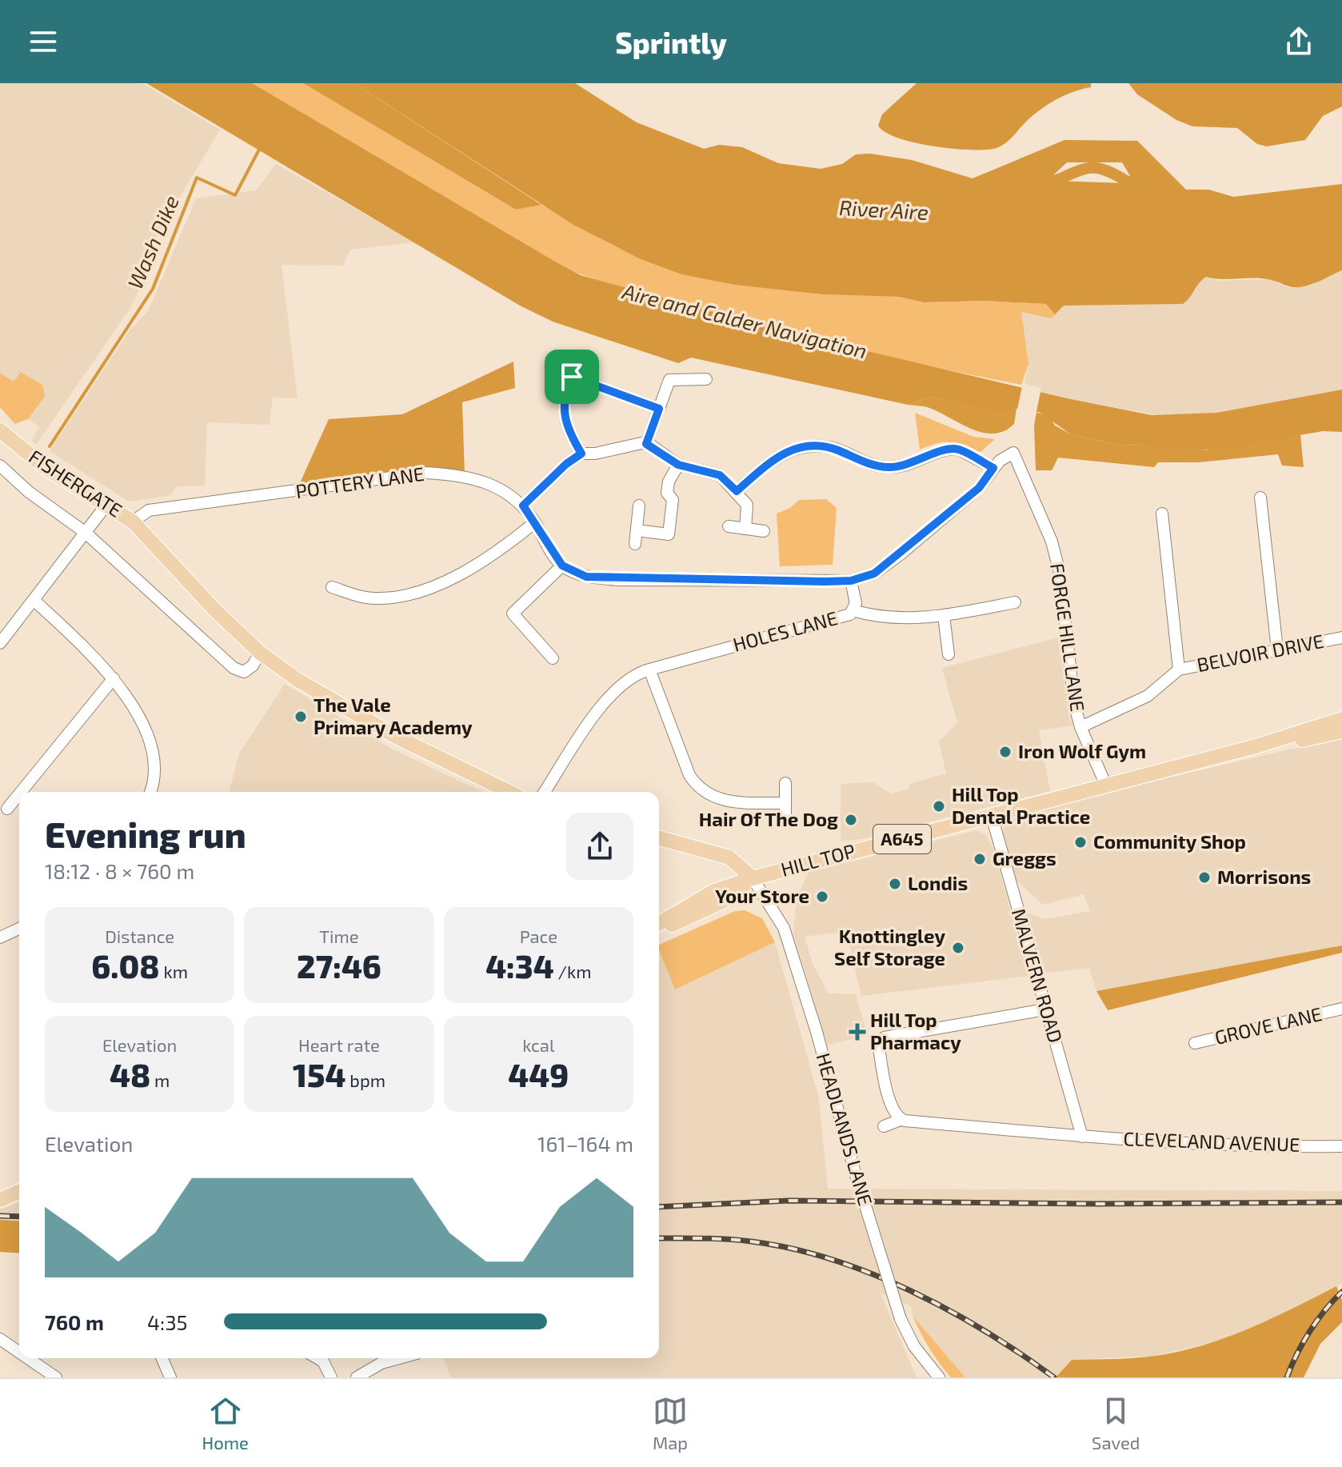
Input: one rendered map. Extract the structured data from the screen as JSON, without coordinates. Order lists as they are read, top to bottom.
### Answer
{
  "streets": {
    "main road": ["FISHERGATE", "A645", "HILL TOP"],
    "street": [
      "POTTERY LANE",
      "HOLES LANE",
      "FORGE HILL LANE",
      "BELVOIR DRIVE",
      "MALVERN ROAD",
      "GROVE LANE",
      "HEADLANDS LANE",
      "CLEVELAND AVENUE"
    ]
  },
  "crossings": [
    ["POTTERY LANE", "FISHERGATE"],
    ["FORGE HILL LANE", "BELVOIR DRIVE"],
    ["FORGE HILL LANE", "HILL TOP"],
    ["A645", "HILL TOP"],
    ["A645", "HEADLANDS LANE"],
    ["HILL TOP", "MALVERN ROAD"],
    ["HILL TOP", "HEADLANDS LANE"],
    ["MALVERN ROAD", "CLEVELAND AVENUE"]
  ],
  "water": ["River Aire", "Wash Dike", "Aire and Calder Navigation"],
  "places": {
    "other": [
      "The Vale Primary Academy",
      "Iron Wolf Gym",
      "Hill Top Dental Practice",
      "Hair Of The Dog",
      "Community Shop",
      "Greggs",
      "Morrisons",
      "Londis",
      "Your Store",
      "Knottingley Self Storage"
    ],
    "health": ["Hill Top Pharmacy"]
  },
  "page": {
    "header": "Sprintly",
    "heading": ["Evening run", "18:12 · 8 × 760 m"],
    "stats": [
      ["Distance", "6.08 km"],
      ["Time", "27:46"],
      ["Pace", "4:34 /km"],
      ["Elevation", "48 m"],
      ["Heart rate", "154 bpm"],
      ["kcal", "449"]
    ],
    "chart": ["Elevation", "161–164 m"],
    "list": [
      {
        "name": "760 m",
        "note": "4:35"
      }
    ],
    "tabs": ["Home", "Map", "Saved"]
  }
}
